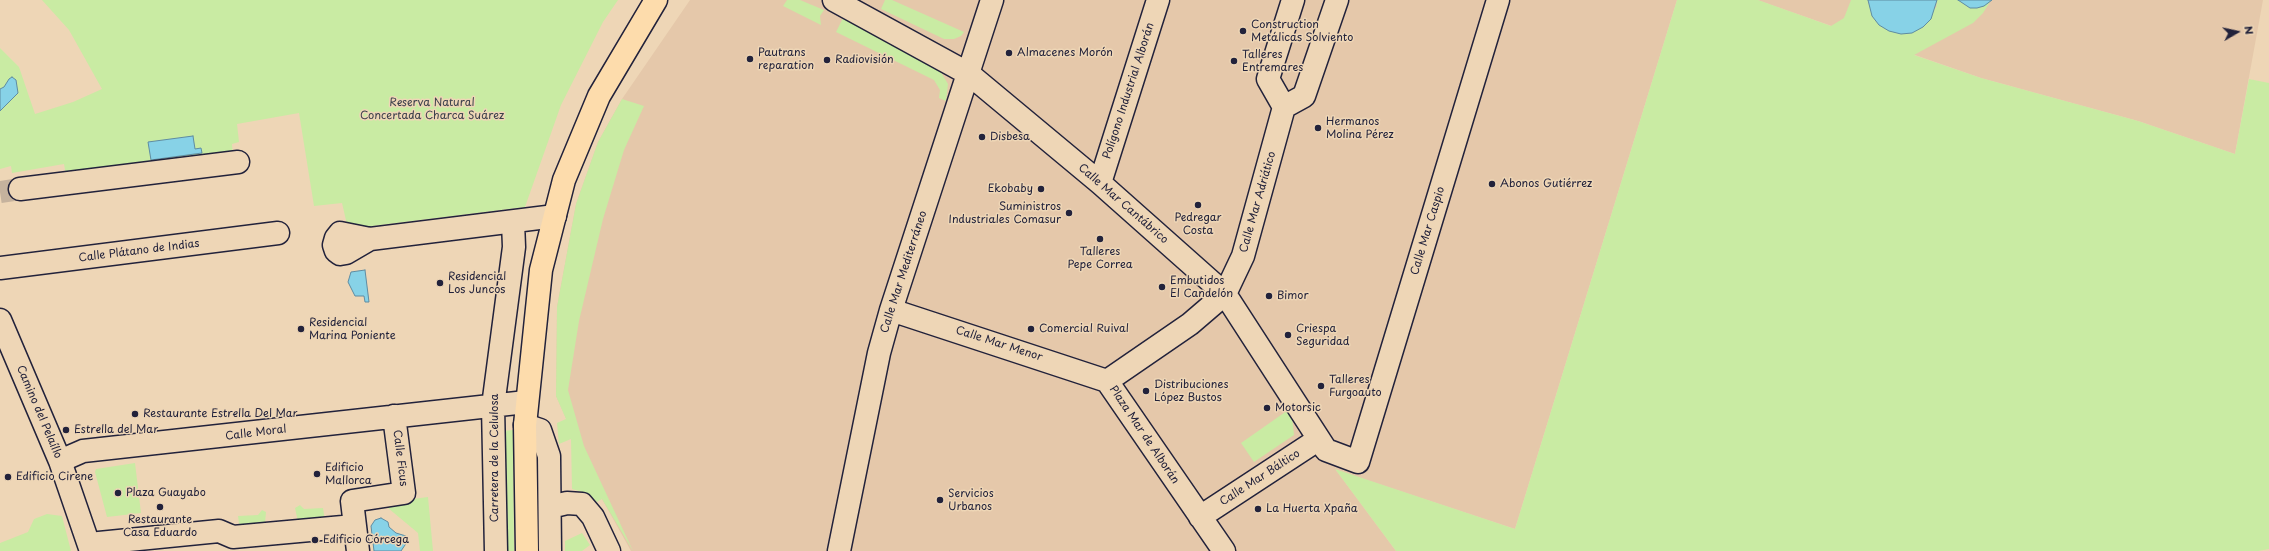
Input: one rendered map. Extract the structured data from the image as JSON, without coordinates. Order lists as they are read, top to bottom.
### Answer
{
  "streets": {
    "street": [
      "Polígono Industrial Alborán",
      "Calle Mar Adriático",
      "Calle Mar Cantábrico",
      "Calle Mar Caspio",
      "Calle Plátano de Indias",
      "Calle Mar Mediterráneo",
      "Calle Mar Menor",
      "Camino del Pelaíllo",
      "Calle Moral",
      "Plaza Mar de Alborán",
      "Calle Ficus",
      "Carretera de la Celulosa",
      "Calle Mar Báltico"
    ]
  },
  "crossings": [
    ["Polígono Industrial Alborán", "Calle Mar Cantábrico"],
    ["Calle Mar Adriático", "Calle Mar Cantábrico"],
    ["Calle Mar Adriático", "Plaza Mar de Alborán"],
    ["Calle Mar Cantábrico", "Calle Mar Caspio"],
    ["Calle Mar Cantábrico", "Calle Mar Mediterráneo"],
    ["Calle Mar Cantábrico", "Plaza Mar de Alborán"],
    ["Calle Mar Cantábrico", "Calle Mar Báltico"],
    ["Calle Mar Mediterráneo", "Calle Mar Menor"],
    ["Calle Mar Menor", "Plaza Mar de Alborán"],
    ["Camino del Pelaíllo", "Calle Moral"],
    ["Calle Moral", "Calle Ficus"],
    ["Calle Moral", "Carretera de la Celulosa"],
    ["Plaza Mar de Alborán", "Calle Mar Báltico"]
  ],
  "parks": ["Reserva Natural Concertada Charca Suárez"],
  "places": [
    "Construction Metálicas Solviento",
    "Almacenes Morón",
    "Pautrans reparation",
    "Radiovisión",
    "Talleres Entremares",
    "Hermanos Molina Pérez",
    "Disbesa",
    "Abonos Gutiérrez",
    "Ekobaby",
    "Pedregar Costa",
    "Suministros Industriales Comasur",
    "Talleres Pepe Correa",
    "Residencial Los Juncos",
    "Embutidos El Candelón",
    "Bimor",
    "Residencial Marina Poniente",
    "Comercial Ruival",
    "Criespa Seguridad",
    "Talleres Furgoauto",
    "Distribuciones López Bustos",
    "Motorsic",
    "Restaurante Estrella Del Mar",
    "Estrella del Mar",
    "Edificio Mallorca",
    "Edificio Cirene",
    "Plaza Guayabo",
    "Servicios Urbanos",
    "Restaurante Casa Eduardo",
    "La Huerta Xpaña",
    "Edificio Córcega"
  ],
  "north": "right"
}
